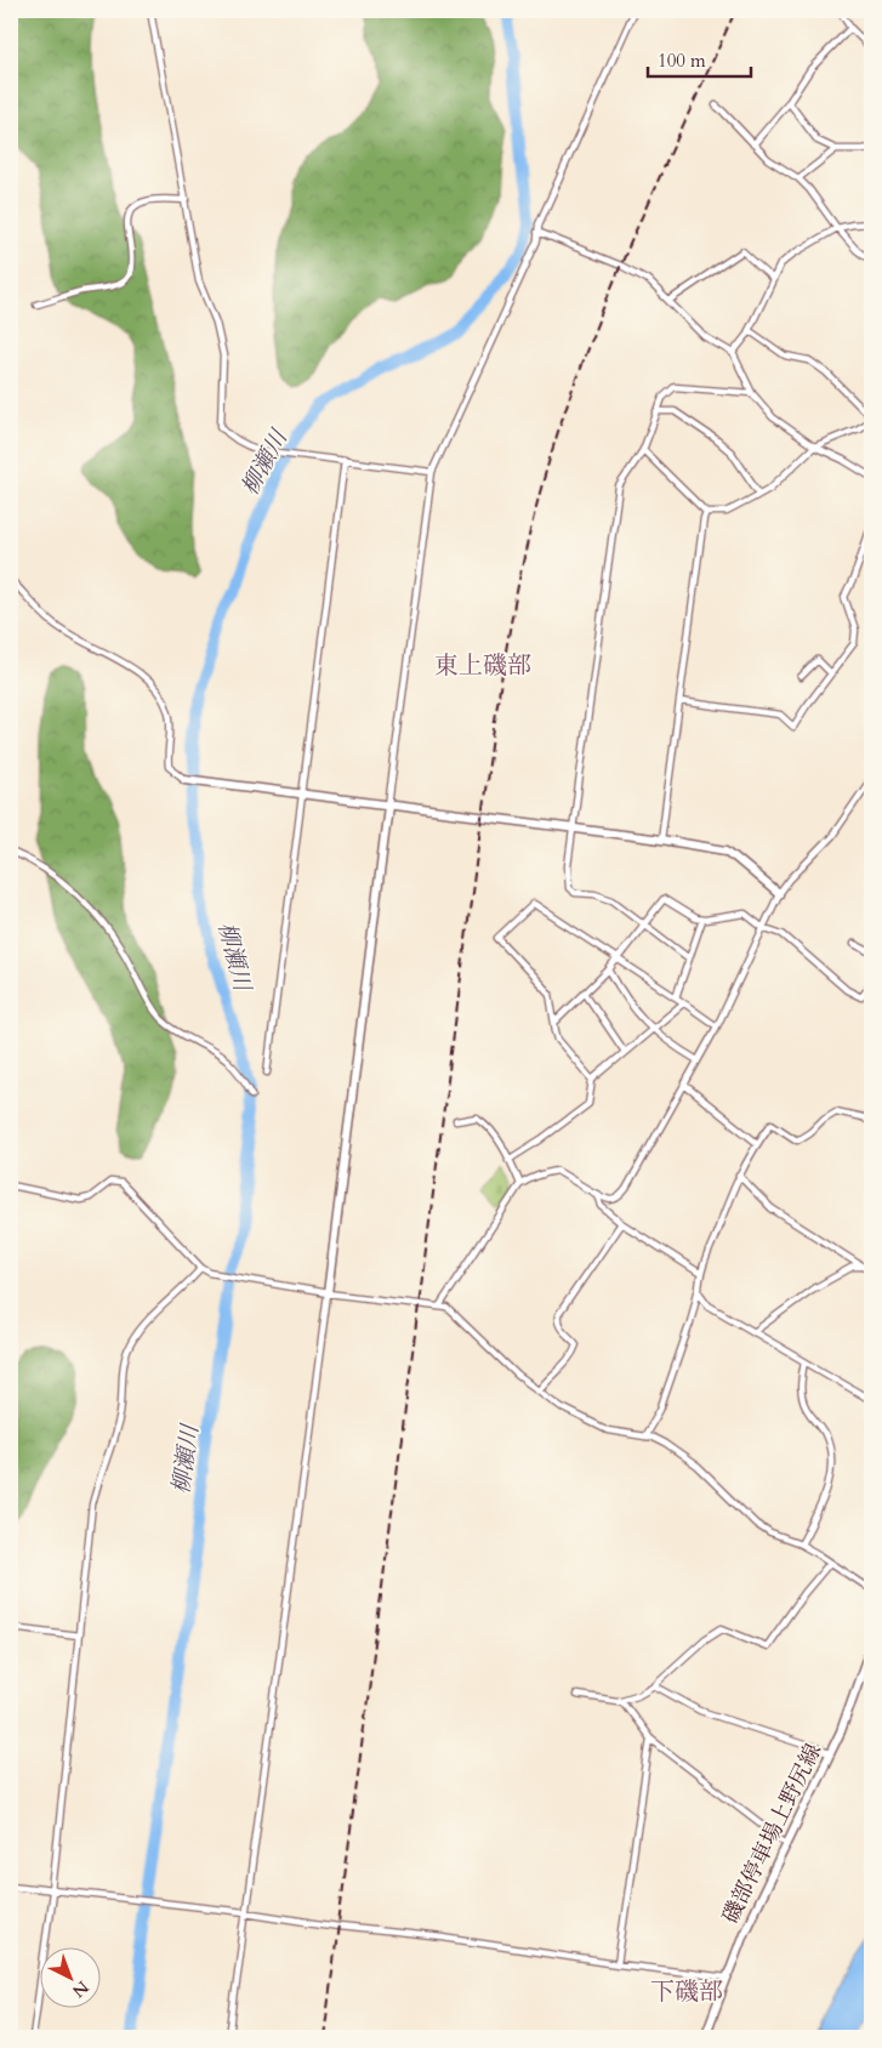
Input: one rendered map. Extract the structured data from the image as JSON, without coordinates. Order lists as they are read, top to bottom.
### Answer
{
  "streets": {
    "street": ["磯部停車場上野尻線"]
  },
  "districts": ["東上磯部", "下磯部"],
  "water": ["柳瀬川"],
  "scale_bar": "100 m",
  "north": "bottom right"
}
